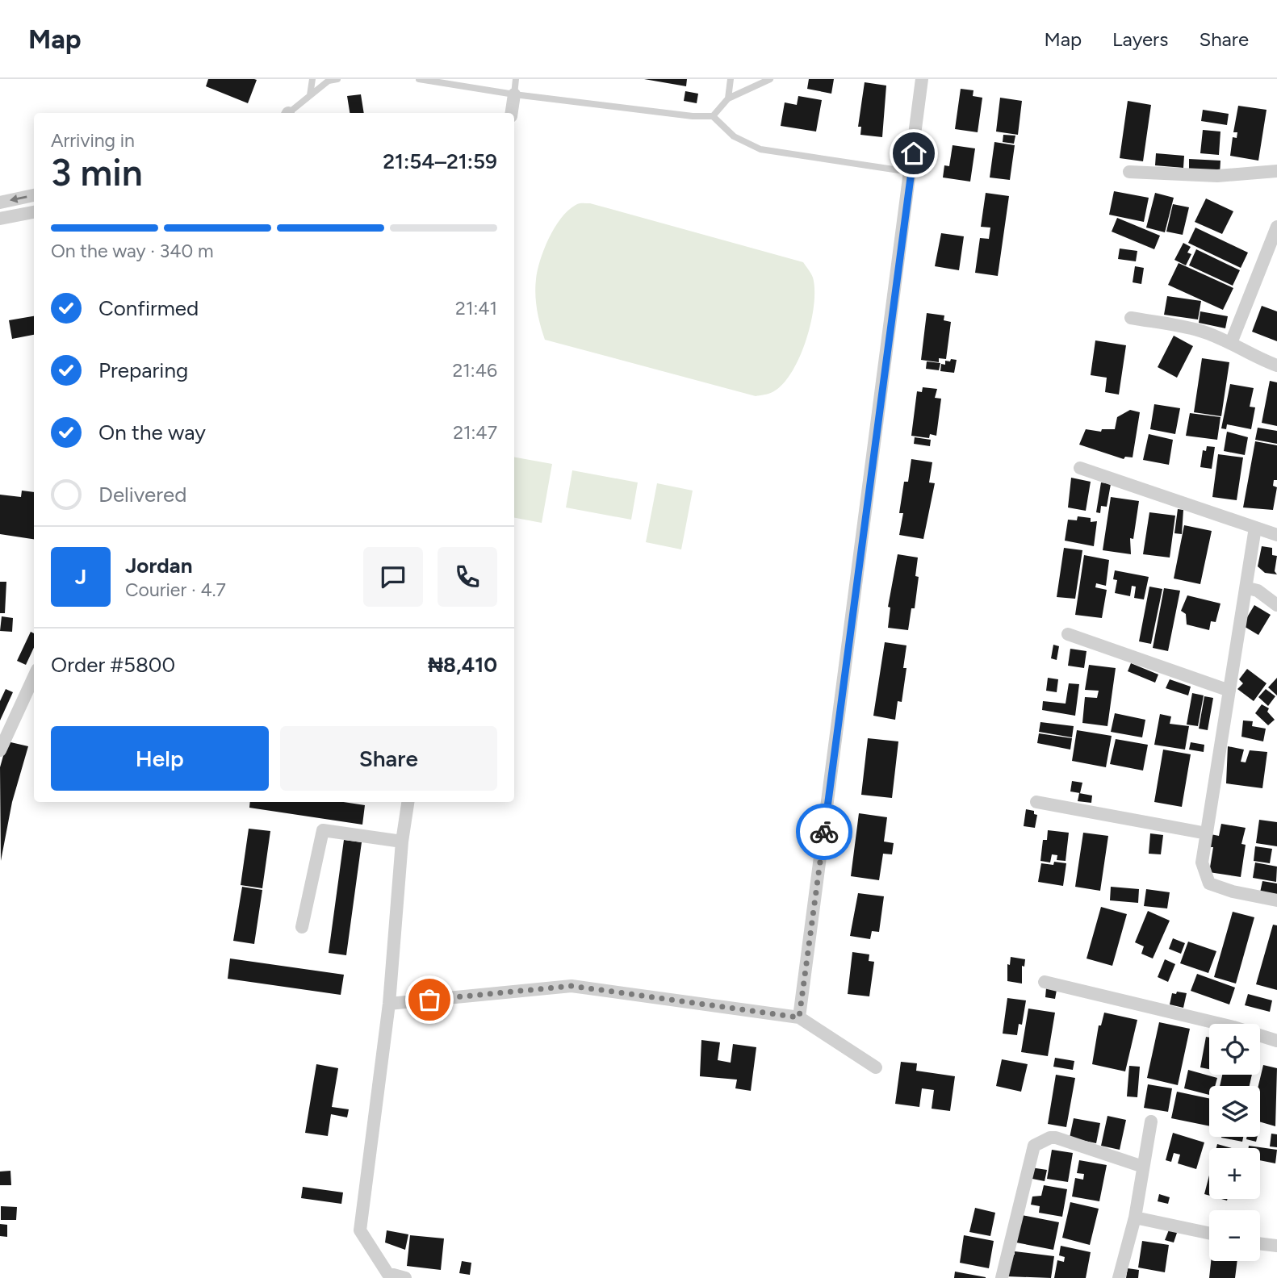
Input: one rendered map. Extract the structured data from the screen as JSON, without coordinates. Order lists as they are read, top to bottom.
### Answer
{
  "page": {
    "header": "Map",
    "nav": ["Map", "Layers", "Share"],
    "heading": ["3 min", "Arriving in", "21:54–21:59"],
    "panel": [
      "Jordan",
      "Courier · 4.7",
      "Order #5800",
      "₦8,410"
    ],
    "bar": "On the way · 340 m",
    "list": [
      ["Confirmed", "21:41"],
      ["Preparing", "21:46"],
      ["On the way", "21:47"],
      "Delivered"
    ],
    "round": "J",
    "buttons": ["Help", "Share"],
    "map_buttons": ["+", "−"]
  }
}
